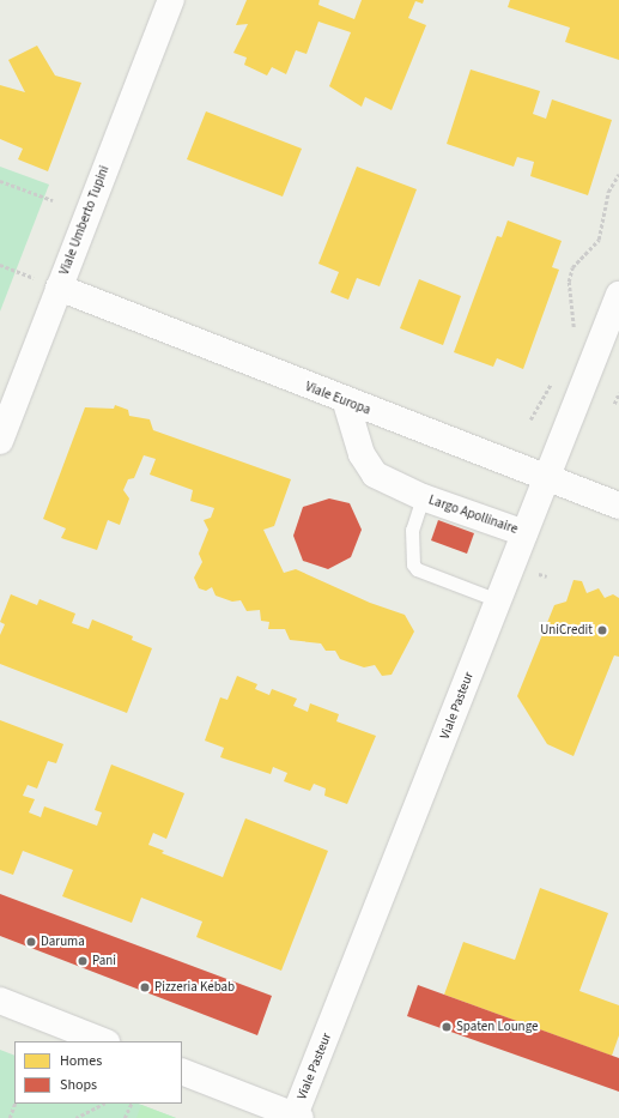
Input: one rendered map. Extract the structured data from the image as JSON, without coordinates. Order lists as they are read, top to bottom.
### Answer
{
  "streets": {
    "street": [
      "Viale Umberto Tupini",
      "Viale Europa",
      "Largo Apollinaire",
      "Viale Pasteur"
    ]
  },
  "crossings": [
    ["Viale Umberto Tupini", "Viale Europa"],
    ["Viale Europa", "Largo Apollinaire"],
    ["Viale Europa", "Viale Pasteur"],
    ["Largo Apollinaire", "Viale Pasteur"]
  ],
  "places": [
    "UniCredit",
    "Daruma",
    "Pani",
    "Pizzeria Kebab",
    "Spaten Lounge"
  ],
  "legend": ["Homes", "Shops"]
}
